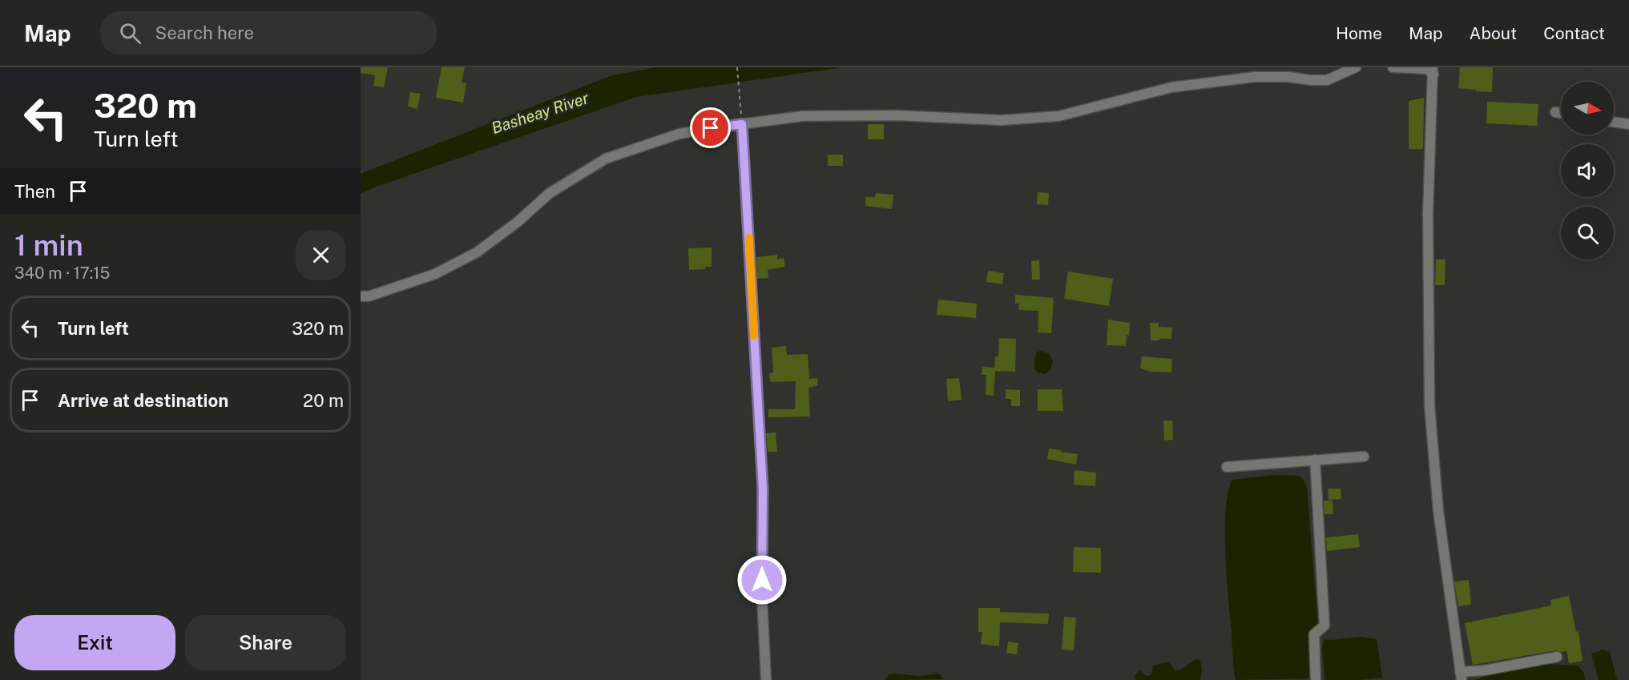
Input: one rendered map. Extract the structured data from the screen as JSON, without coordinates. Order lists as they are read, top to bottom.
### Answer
{
  "water": ["Basheay River"],
  "north": "right",
  "page": {
    "header": "Map",
    "search": "Search here",
    "nav": [
      "Home",
      "Map",
      "About",
      "Contact"
    ],
    "turn": ["320 m", "Turn left"],
    "then": "Then",
    "heading": ["1 min", "340 m · 17:15"],
    "list": [
      {
        "name": "Turn left",
        "value": "320 m"
      },
      {
        "name": "Arrive at destination",
        "value": "20 m"
      }
    ],
    "buttons": ["Exit", "Share"]
  }
}
